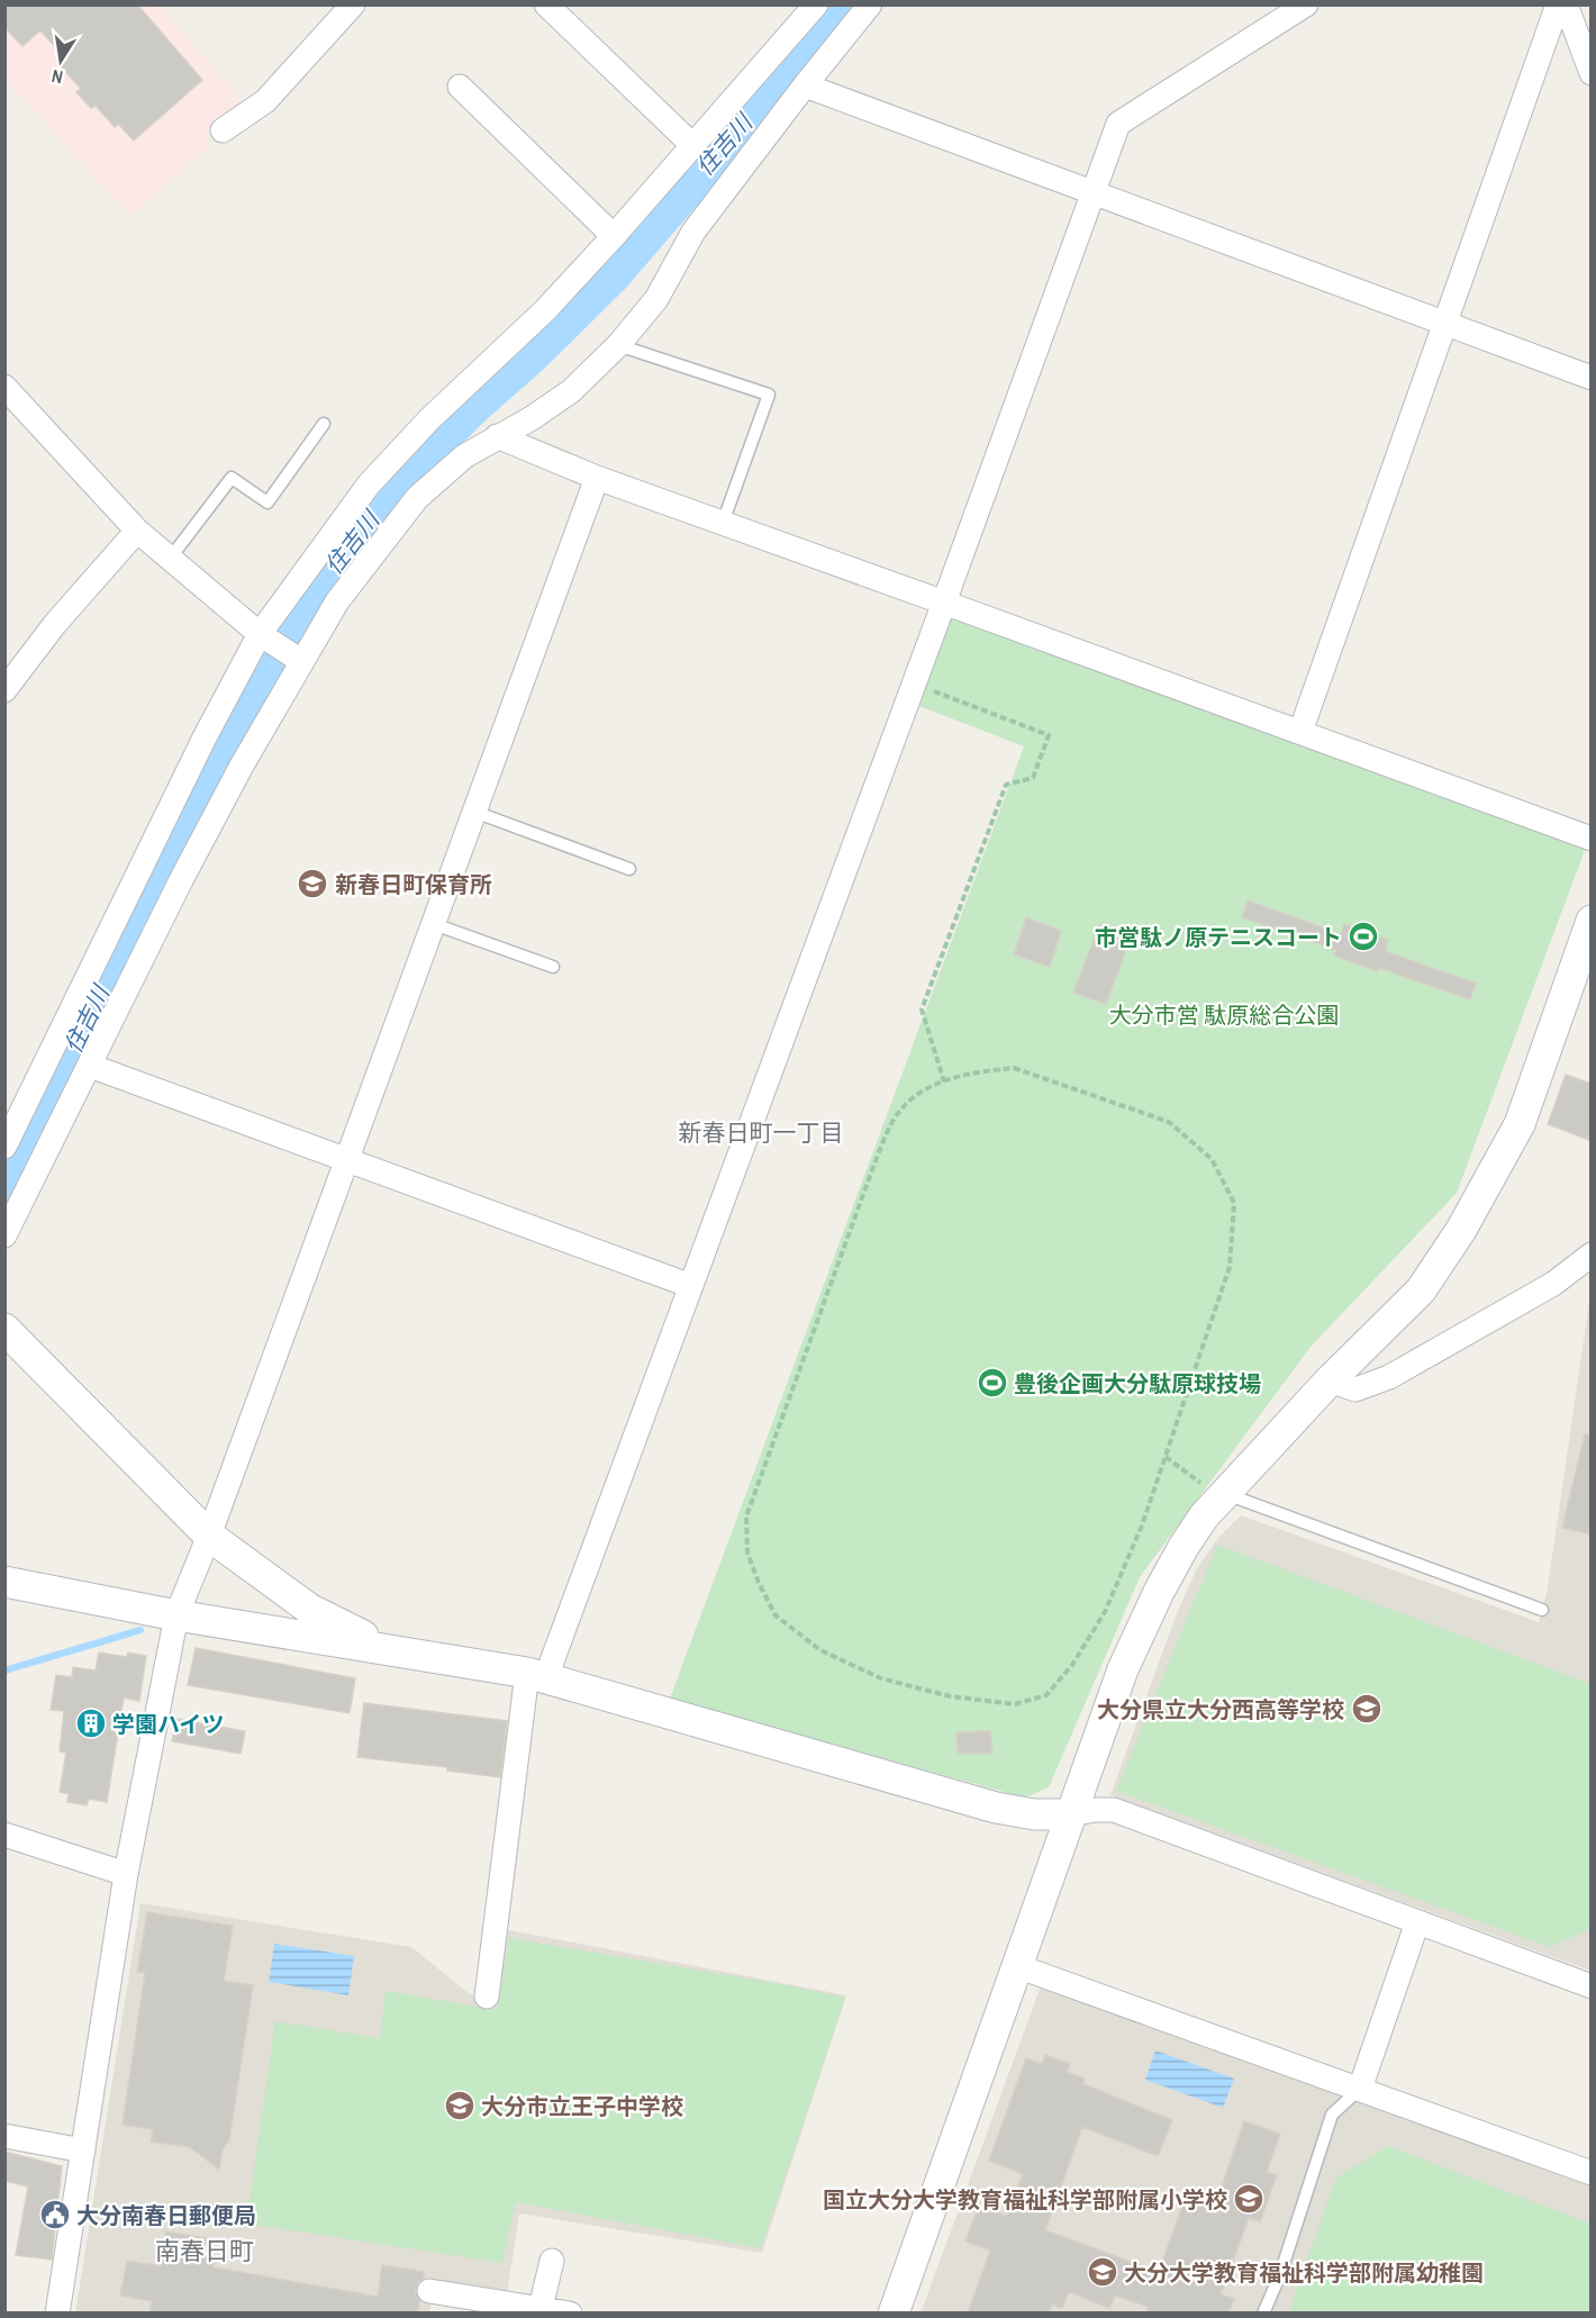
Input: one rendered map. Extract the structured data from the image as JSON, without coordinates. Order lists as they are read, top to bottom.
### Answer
{
  "districts": ["新春日町一丁目", "南春日町"],
  "water": ["住吉川"],
  "parks": ["大分市営 駄原総合公園"],
  "places": {
    "school or university": [
      "新春日町保育所",
      "大分県立大分西高等学校",
      "大分市立王子中学校",
      "国立大分大学教育福祉科学部附属小学校",
      "大分大学教育福祉科学部附属幼稚園"
    ],
    "sports": ["市営駄ノ原テニスコート", "豊後企画大分駄原球技場"],
    "building": ["学園ハイツ"],
    "public building": ["大分南春日郵便局"]
  },
  "north": "bottom"
}
